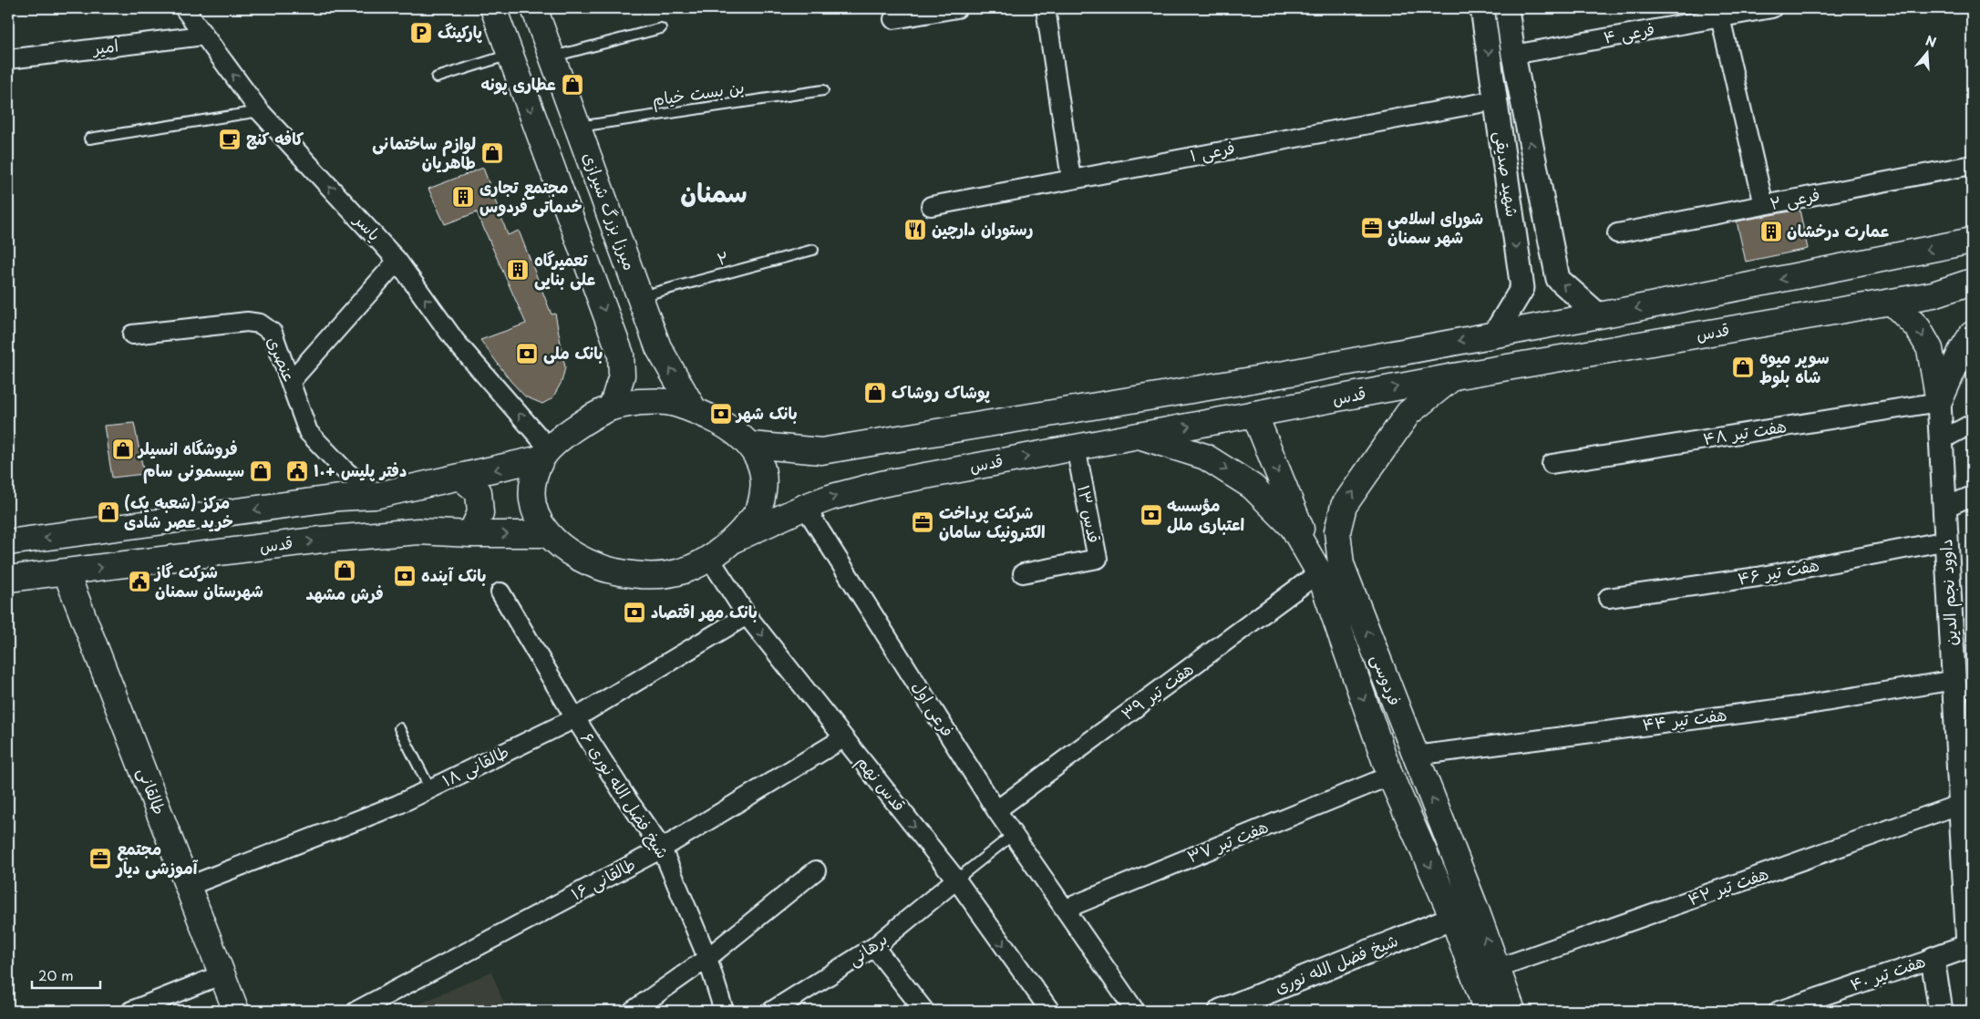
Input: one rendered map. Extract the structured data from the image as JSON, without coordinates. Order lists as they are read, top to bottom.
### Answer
{
  "streets": {
    "main road": [
      "میرزا بزرگ شیرازی",
      "قدس",
      "فردوسی",
      "طالقانی"
    ],
    "street": [
      "فرعی ۴",
      "امیر",
      "فرعی ۱",
      "شهید صدیقی",
      "فرعی ۲",
      "یاسر",
      "عنصری",
      "هفت تیر ۴۸",
      "قدس ۱۳",
      "هفت تیر ۴۶",
      "داوود نجم الدین",
      "هفت تیر ۳۹",
      "فرعی اول",
      "هفت تیر ۴۴",
      "طالقانی ۱۸",
      "قدس نهم",
      "شیخ فضل الله نوری ۶",
      "هفت تیر ۳۷",
      "طالقانی ۱۶",
      "هفت تیر ۴۲",
      "برهانی",
      "شیخ فضل الله نوری",
      "هفت تیر ۴۰"
    ],
    "lane": ["بن بست خیام", "۲"]
  },
  "crossings": [
    ["فرعی ۴", "شهید صدیقی"],
    ["امیر", "یاسر"],
    ["بن بست خیام", "میرزا بزرگ شیرازی"],
    ["فرعی ۱", "شهید صدیقی"],
    ["میرزا بزرگ شیرازی", "۲"],
    ["قدس", "قدس ۱۳"],
    ["قدس", "فردوسی"],
    ["قدس", "فرعی اول"],
    ["قدس", "طالقانی"],
    ["هفت تیر ۴۸", "داوود نجم الدین"],
    ["هفت تیر ۴۶", "داوود نجم الدین"],
    ["داوود نجم الدین", "هفت تیر ۴۴"],
    ["داوود نجم الدین", "هفت تیر ۴۲"],
    ["داوود نجم الدین", "هفت تیر ۴۰"],
    ["فردوسی", "هفت تیر ۳۹"],
    ["فردوسی", "هفت تیر ۴۴"],
    ["فردوسی", "هفت تیر ۳۷"],
    ["فردوسی", "هفت تیر ۴۲"],
    ["فردوسی", "شیخ فضل الله نوری"],
    ["هفت تیر ۳۹", "فرعی اول"],
    ["فرعی اول", "هفت تیر ۳۷"],
    ["طالقانی ۱۸", "قدس نهم"],
    ["طالقانی ۱۸", "طالقانی"],
    ["طالقانی ۱۸", "شیخ فضل الله نوری ۶"],
    ["قدس نهم", "طالقانی ۱۶"],
    ["قدس نهم", "برهانی"],
    ["شیخ فضل الله نوری ۶", "طالقانی ۱۶"]
  ],
  "one_way": ["یاسر", "قدس نهم"],
  "districts": ["سمنان"],
  "places": {
    "parking": ["پارکینگ"],
    "shop": [
      "عطاری پونه",
      "لوازم ساختمانی طاهریان",
      "سوپر میوه شاه بلوط",
      "پوشاک روشاک",
      "فروشگاه انسیلر",
      "سیسمونی سام",
      "(شعبه یک) مرکز خرید عصر شادی",
      "فرش مشهد"
    ],
    "cafe": ["کافه کنج"],
    "building": ["مجتمع تجاری خدماتی فردوس", "عمارت درخشان", "تعمیرگاه علی بنایی"],
    "office": ["شورای اسلامی شهر سمنان", "شرکت پرداخت الکترونیک سامان", "مجتمع آموزشی دیار"],
    "restaurant": ["رستوران دارچین"],
    "bank": [
      "بانک ملی",
      "بانک شهر",
      "مؤسسه اعتباری ملل",
      "بانک آینده",
      "بانک مهر اقتصاد"
    ],
    "public building": ["دفتر پلیس +۱۰", "شرکت گاز شهرستان سمنان"]
  },
  "scale_bar": "20 m",
  "north": "top"
}
